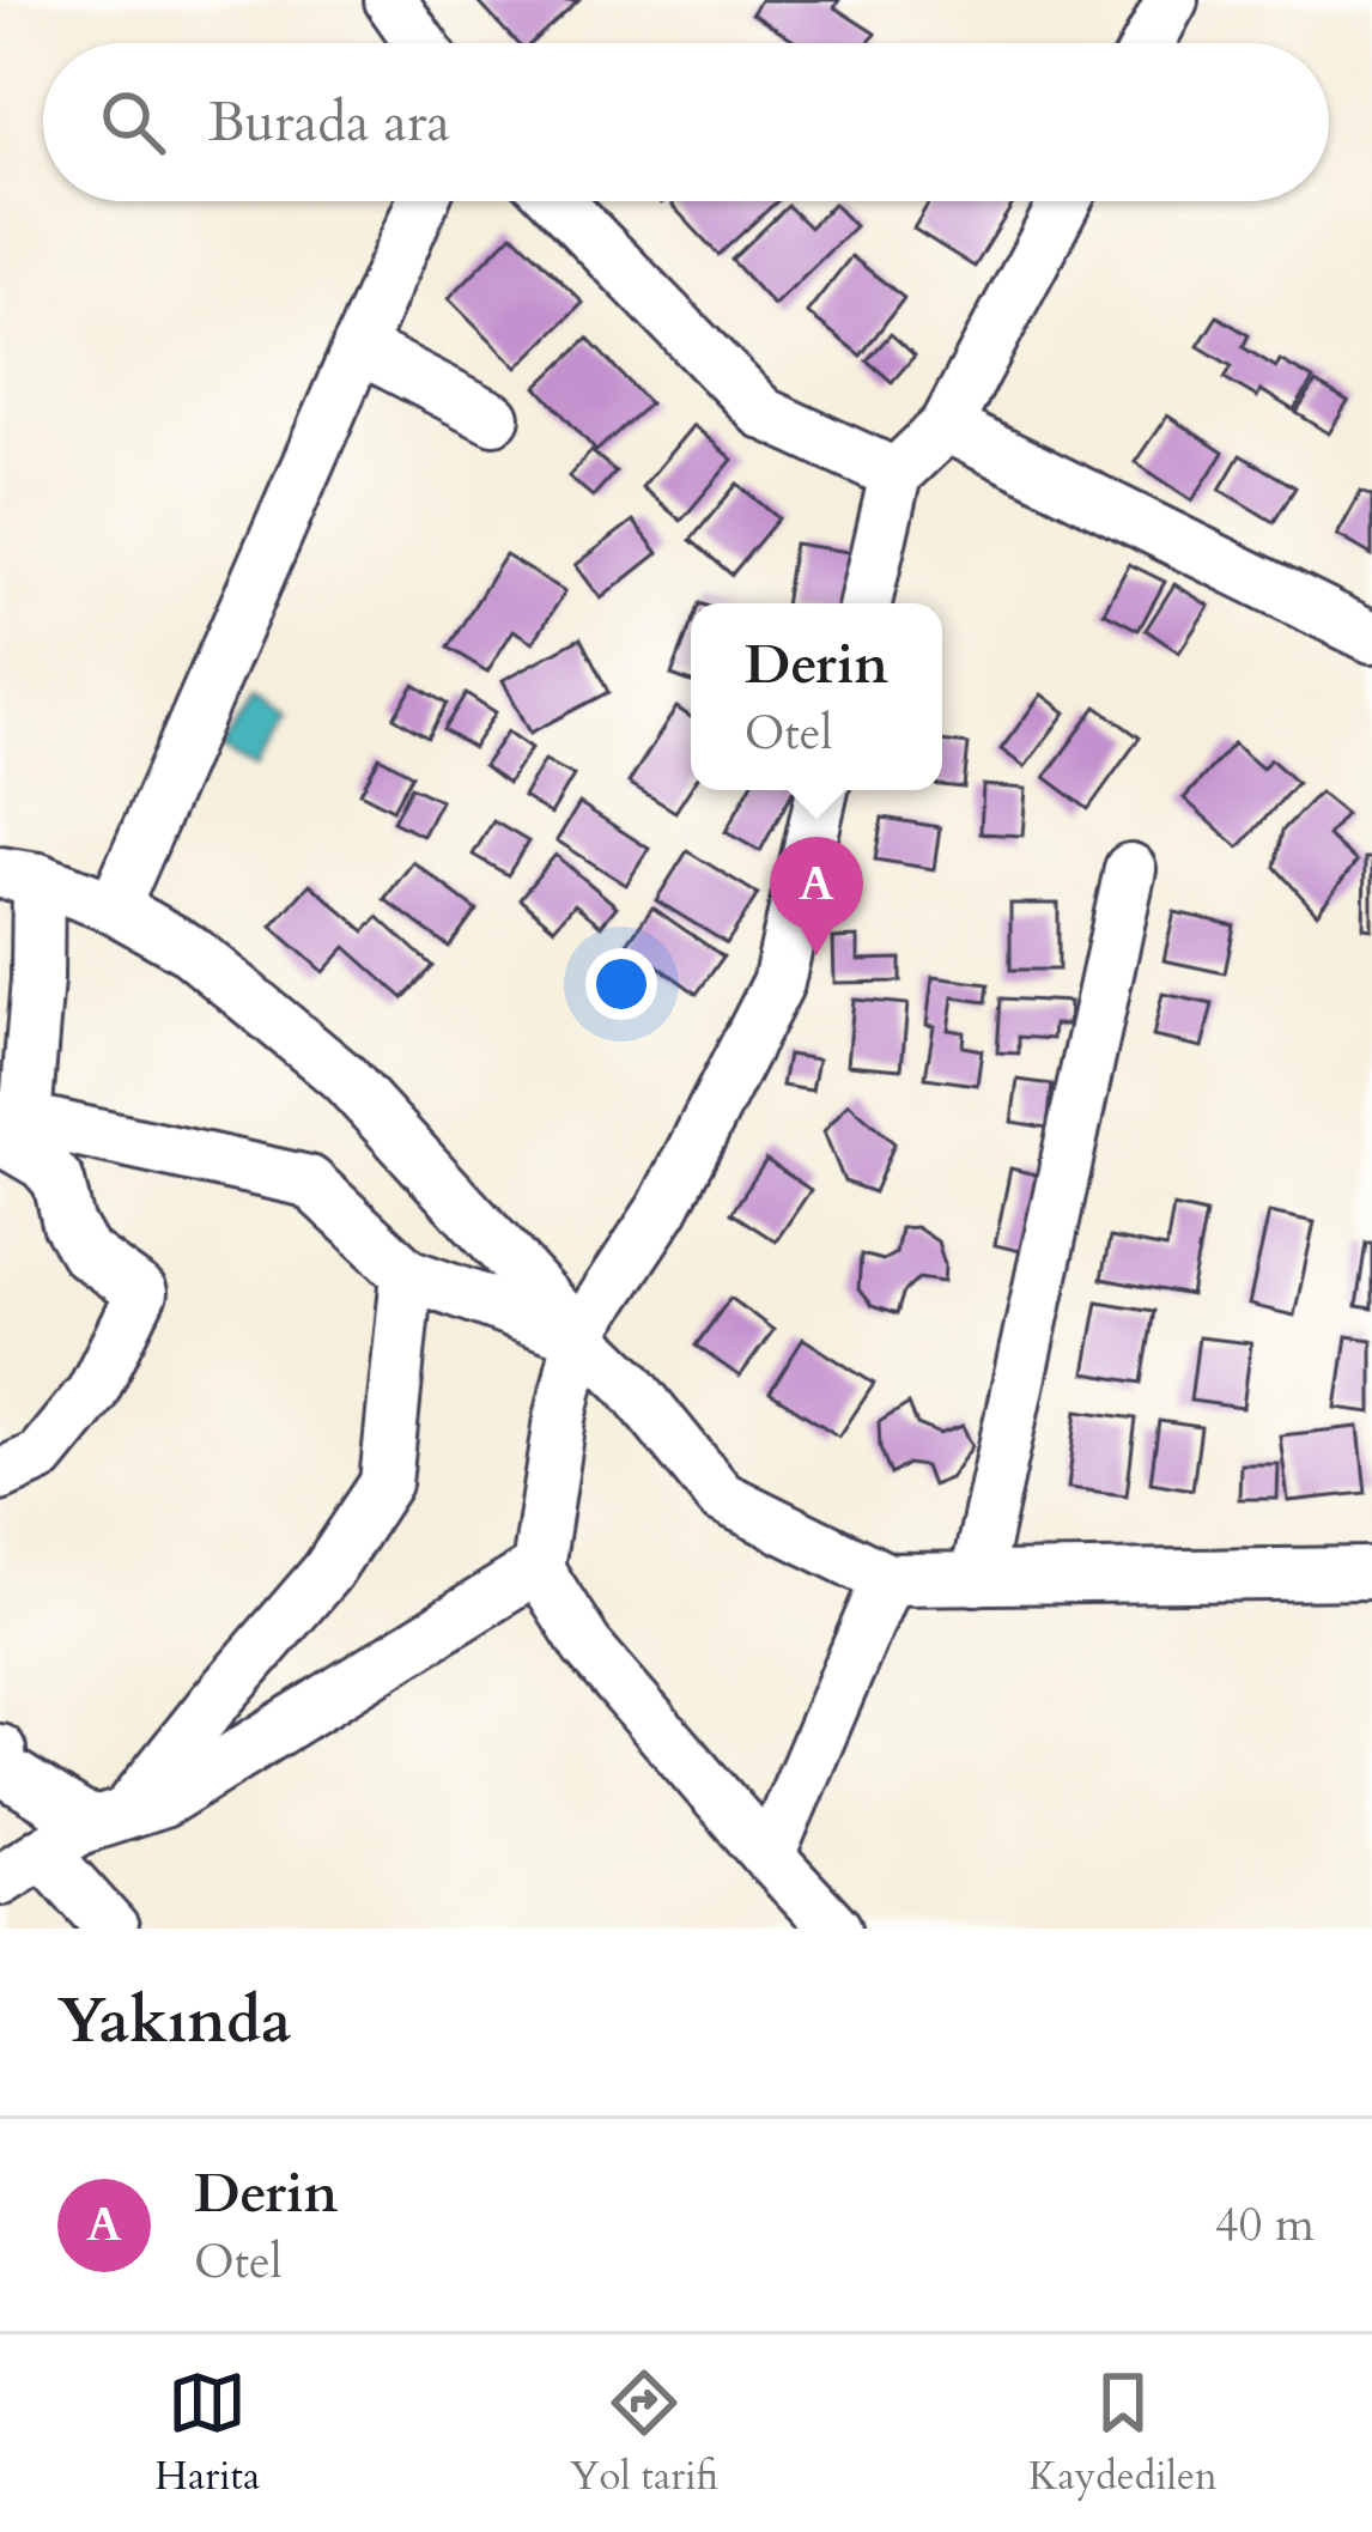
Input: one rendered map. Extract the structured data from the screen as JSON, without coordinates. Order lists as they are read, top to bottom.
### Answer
{
  "page": {
    "search": "Burada ara",
    "popup": ["Derin", "Otel"],
    "pins": "A",
    "heading": "Yakında",
    "list": [
      {
        "mark": "A",
        "name": "Derin",
        "note": "Otel",
        "value": "40 m"
      }
    ],
    "nav": ["Harita", "Yol tarifi", "Kaydedilen"]
  }
}
